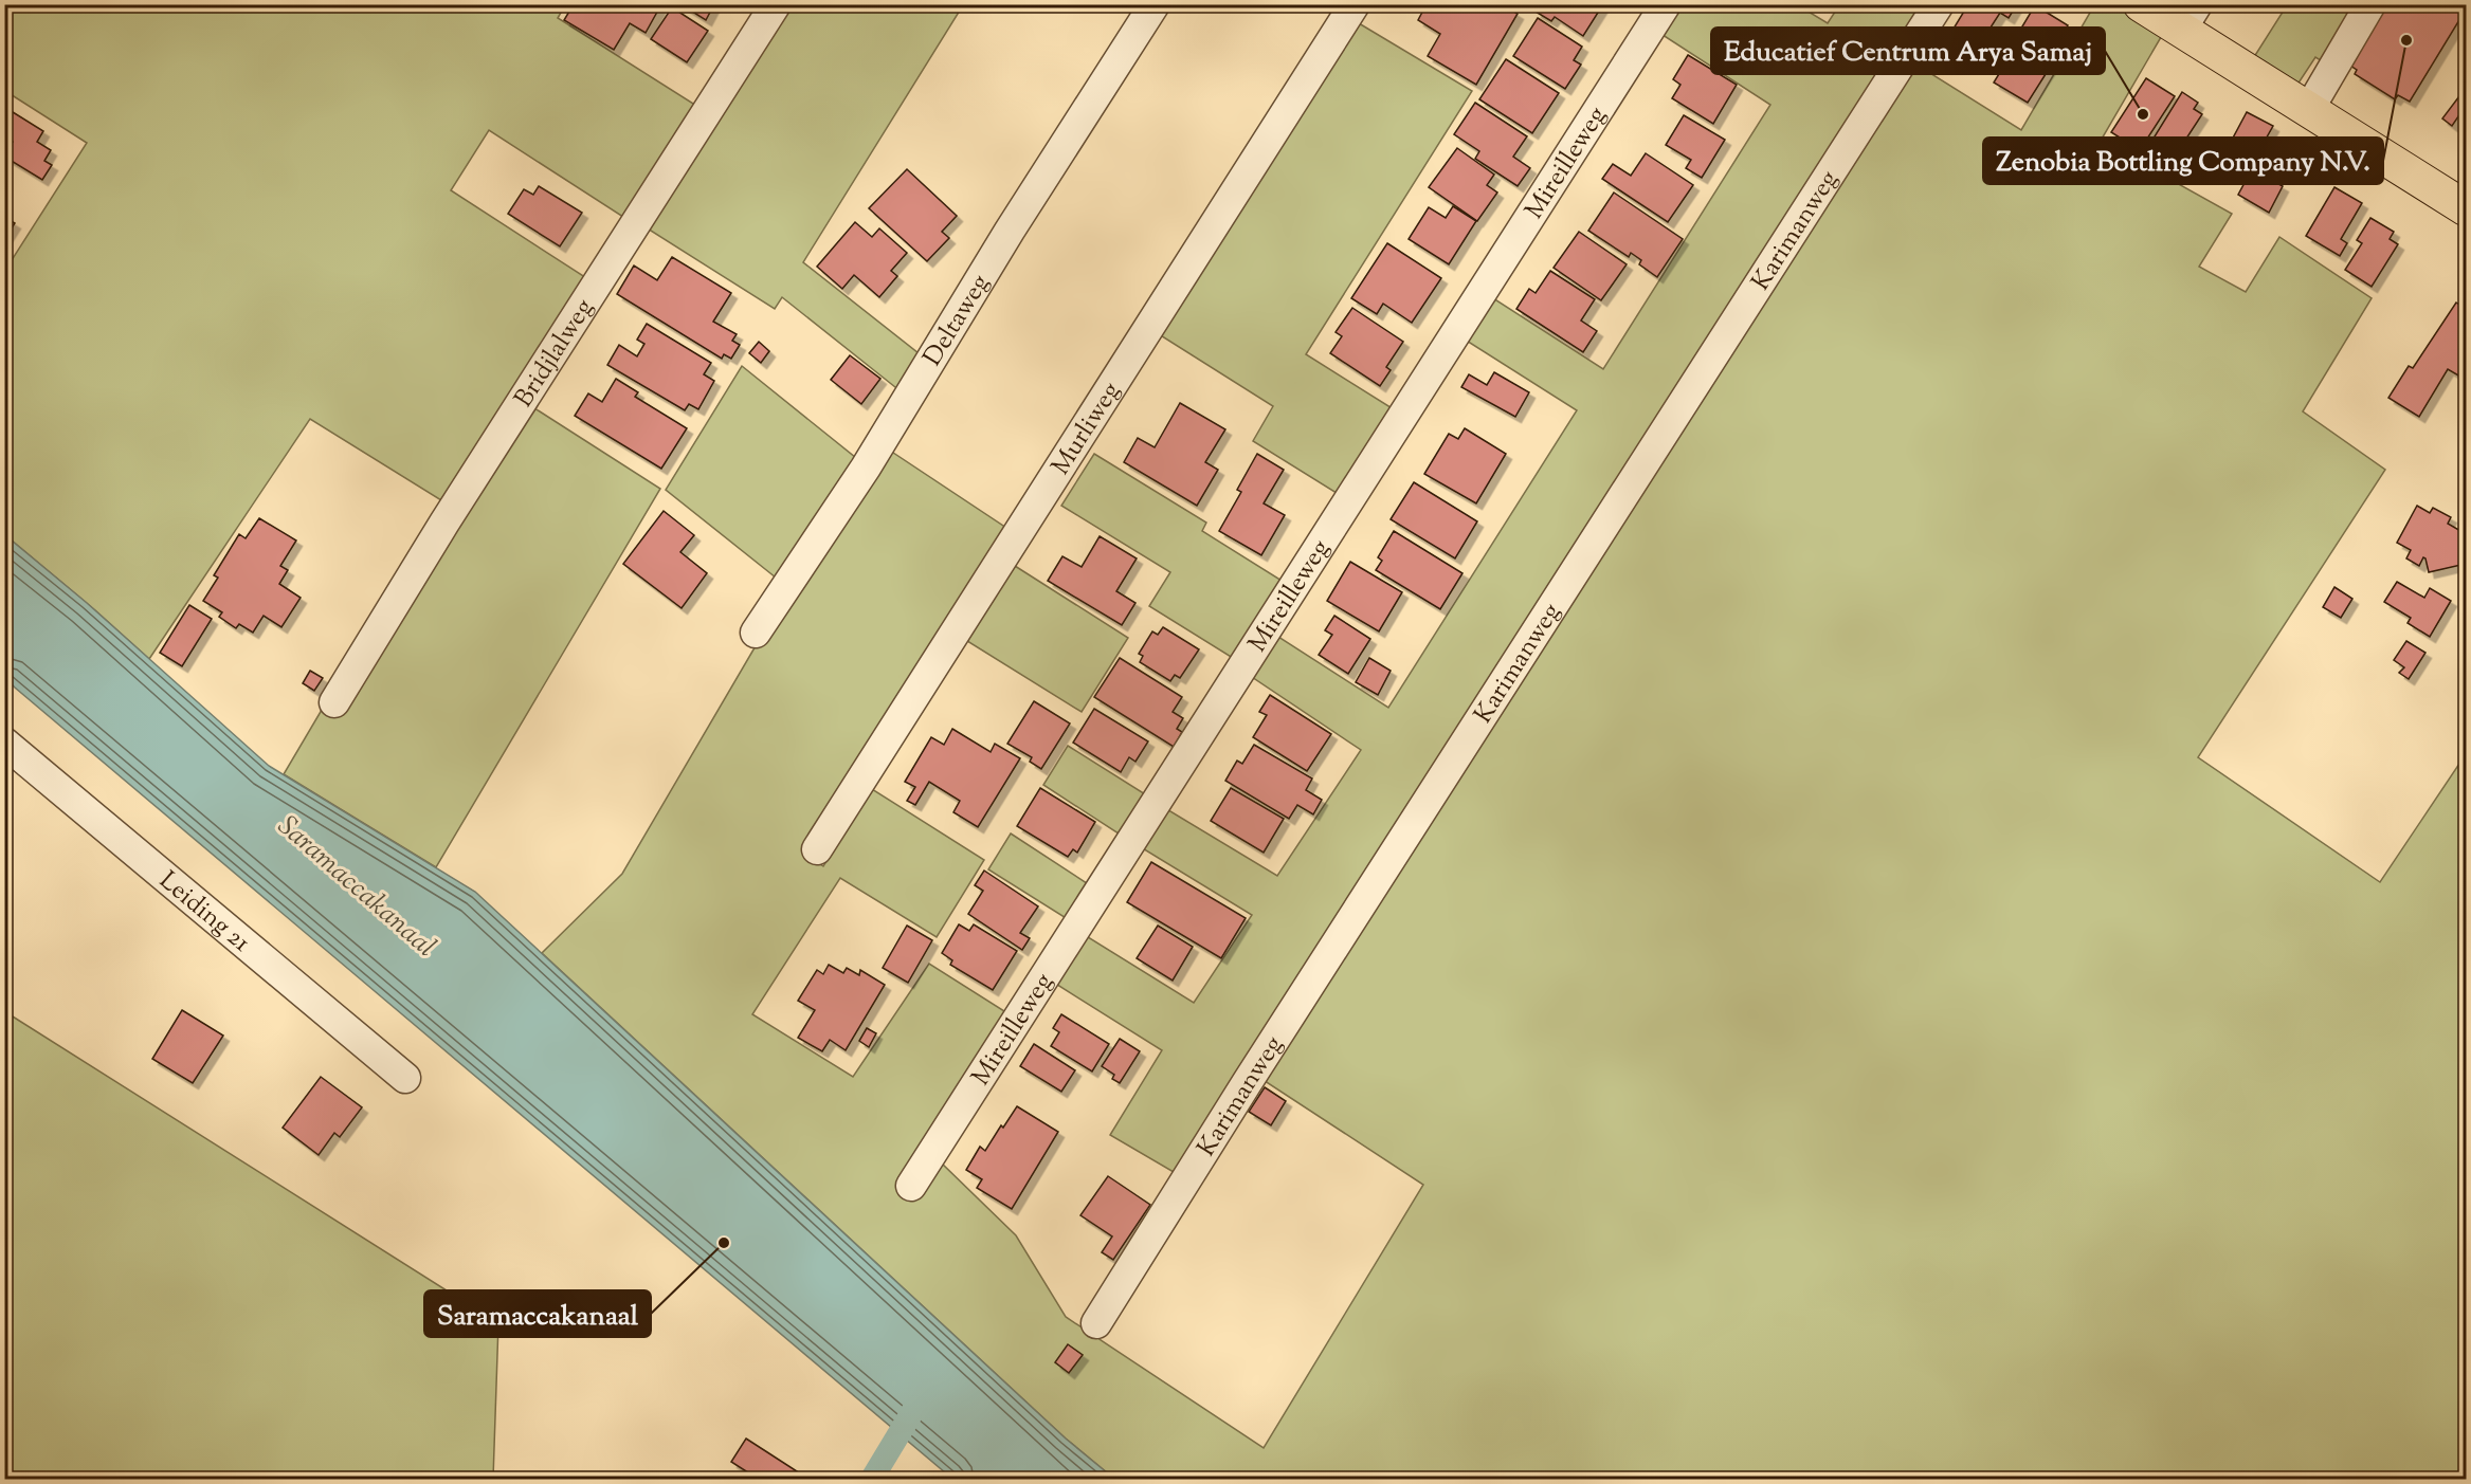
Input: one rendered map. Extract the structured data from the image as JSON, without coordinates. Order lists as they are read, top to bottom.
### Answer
{
  "streets": {
    "street": [
      "Mireilleweg",
      "Karimanweg",
      "Deltaweg",
      "Bridjlalweg",
      "Murliweg",
      "Leiding 21"
    ]
  },
  "water": ["Saramaccakanaal"],
  "places": ["Zenobia Bottling Company N.V.", "Educatief Centrum Arya Samaj", "Saramaccakanaal"]
}
